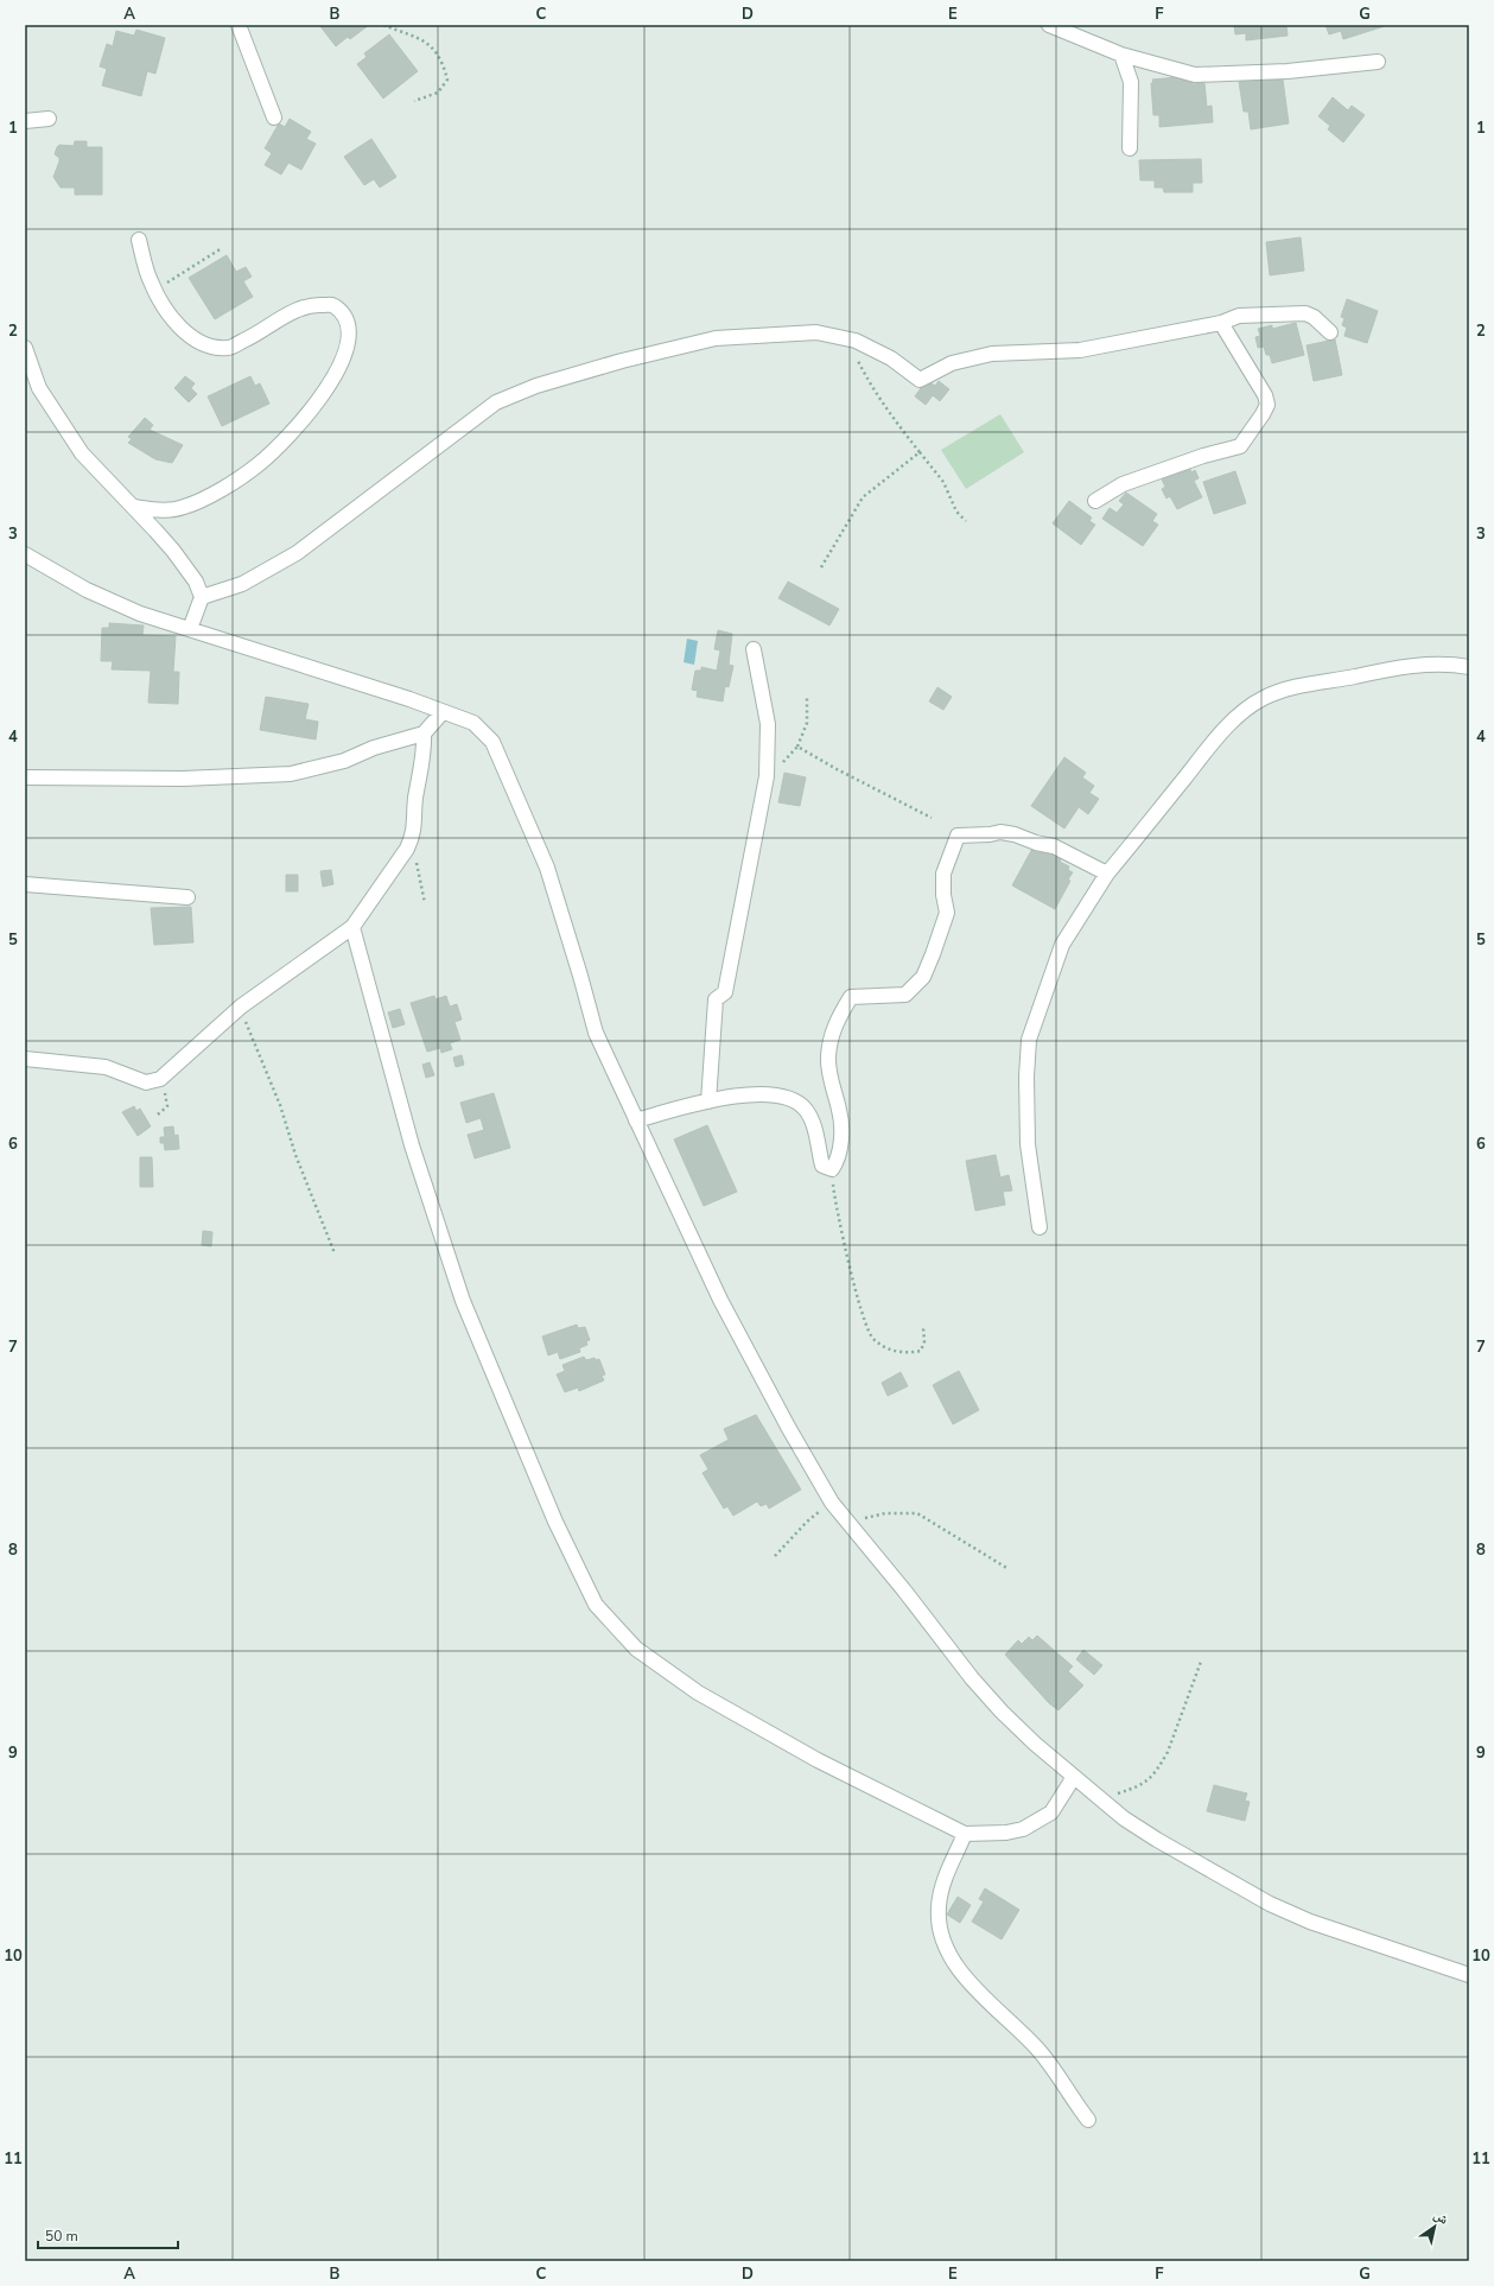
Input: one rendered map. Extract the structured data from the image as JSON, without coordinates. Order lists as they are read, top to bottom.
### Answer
{
  "scale_bar": "50 m",
  "north": "top right",
  "grid": {
    "columns": [
      "A",
      "B",
      "C",
      "D",
      "E",
      "F",
      "G"
    ],
    "rows": [
      "1",
      "2",
      "3",
      "4",
      "5",
      "6",
      "7",
      "8",
      "9",
      "10",
      "11"
    ]
  }
}
